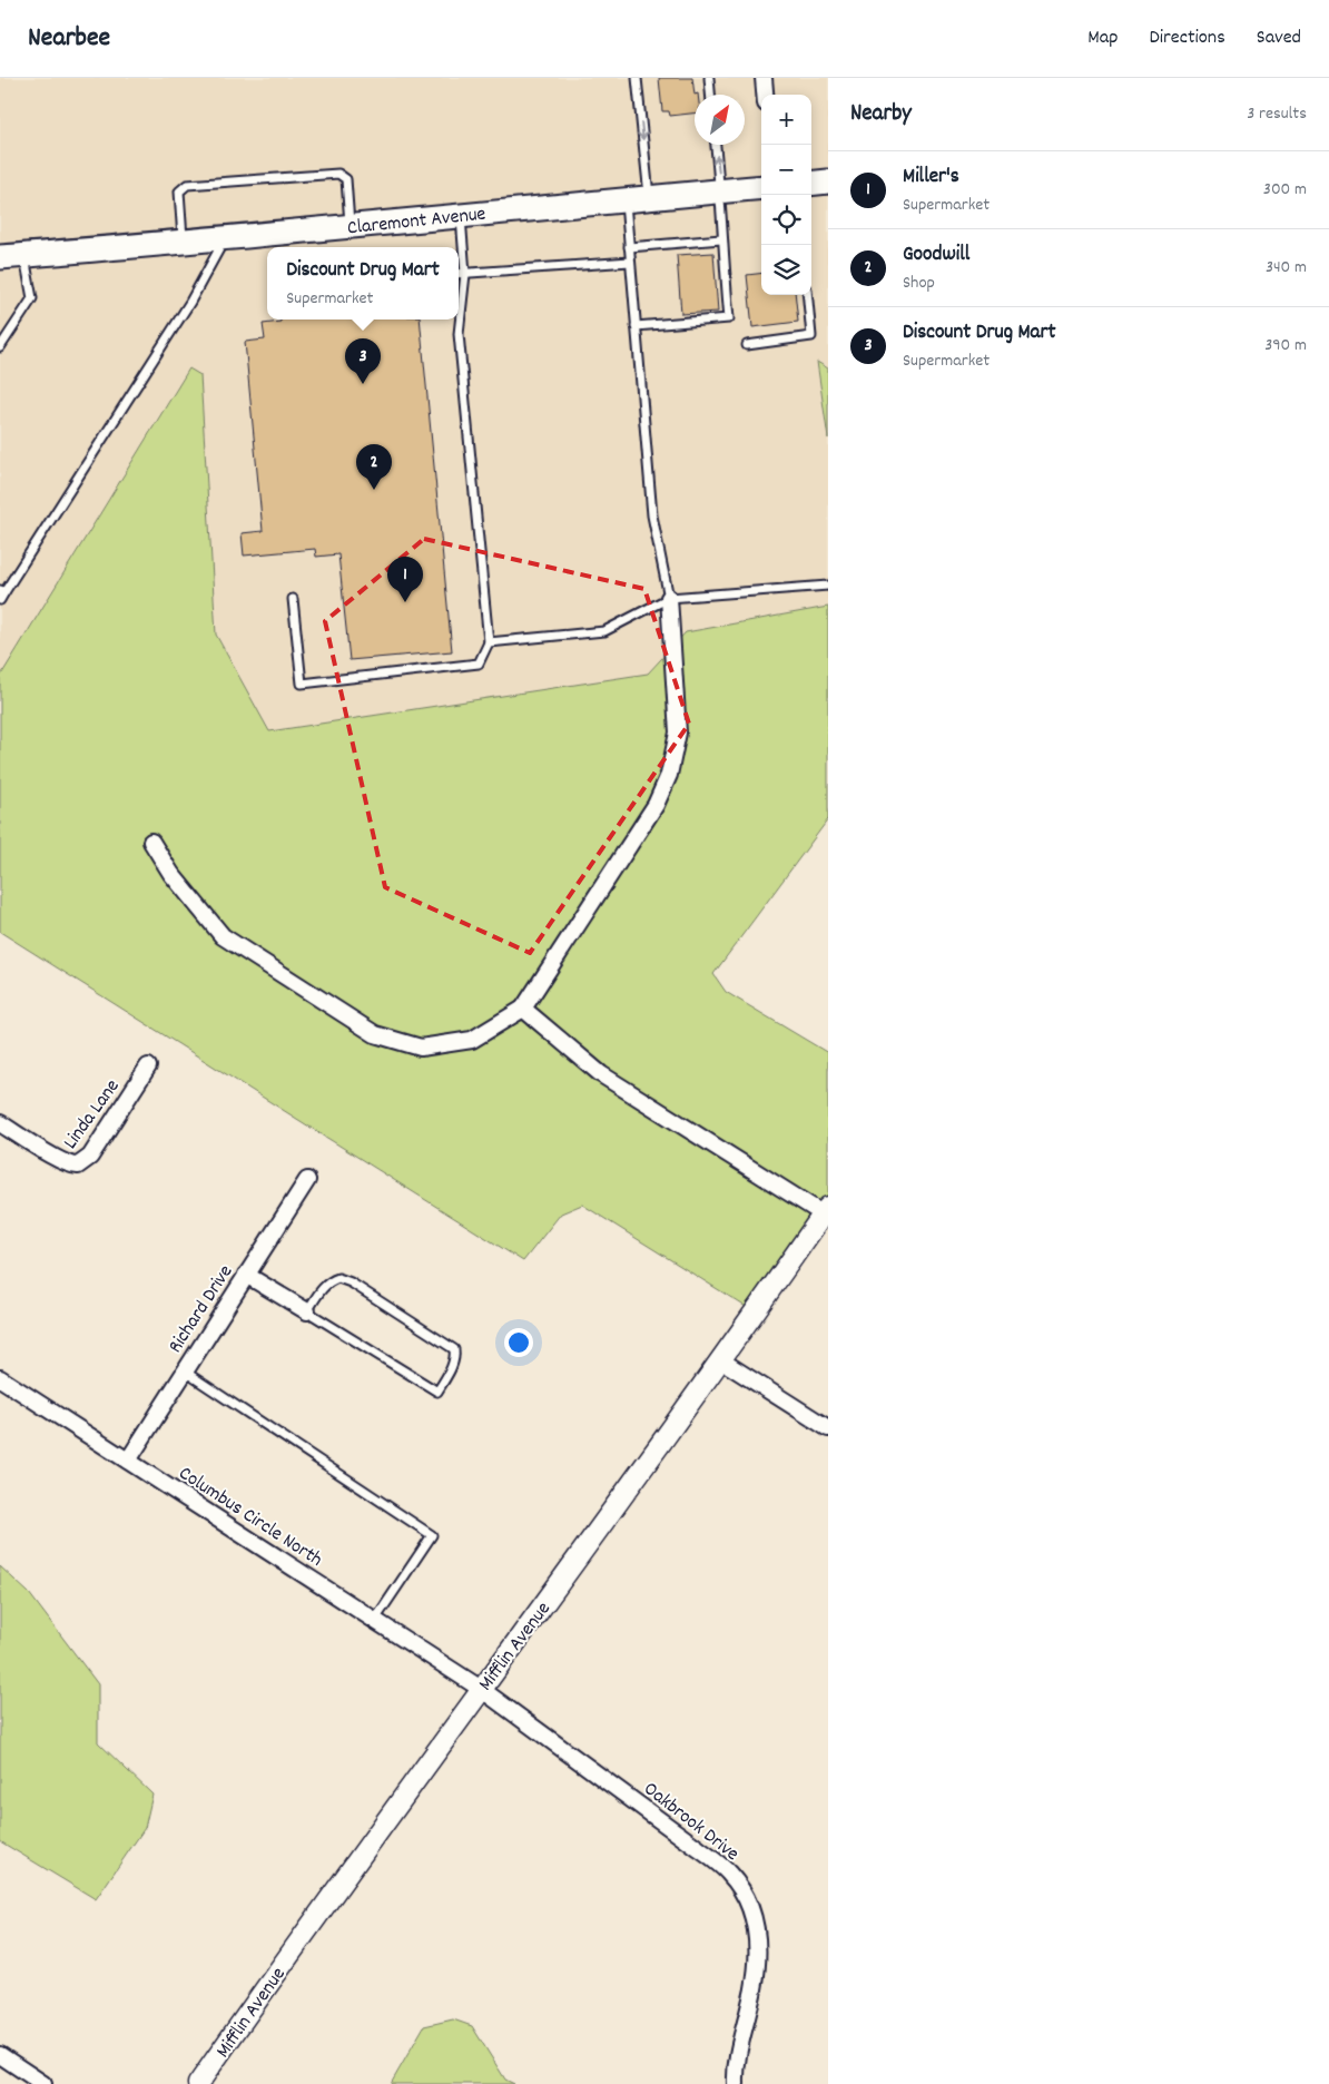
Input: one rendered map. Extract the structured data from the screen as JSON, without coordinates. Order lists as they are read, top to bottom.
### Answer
{
  "streets": {
    "main road": ["Claremont Avenue"],
    "street": [
      "Linda Lane",
      "Richard Drive",
      "Columbus Circle North",
      "Mifflin Avenue",
      "Oakbrook Drive"
    ]
  },
  "crossings": [
    ["Richard Drive", "Columbus Circle North"],
    ["Columbus Circle North", "Mifflin Avenue"],
    ["Columbus Circle North", "Oakbrook Drive"],
    ["Mifflin Avenue", "Oakbrook Drive"]
  ],
  "north": "top right",
  "page": {
    "header": "Nearbee",
    "nav": ["Map", "Directions", "Saved"],
    "heading": ["Nearby", "3 results"],
    "map_buttons": ["+", "−"],
    "list": [
      {
        "mark": "1",
        "name": "Miller's",
        "note": "Supermarket",
        "value": "300 m"
      },
      {
        "mark": "2",
        "name": "Goodwill",
        "note": "Shop",
        "value": "340 m"
      },
      {
        "mark": "3",
        "name": "Discount Drug Mart",
        "note": "Supermarket",
        "value": "390 m"
      }
    ],
    "popup": ["Discount Drug Mart", "Supermarket"],
    "pins": ["3", "2", "1"]
  }
}
